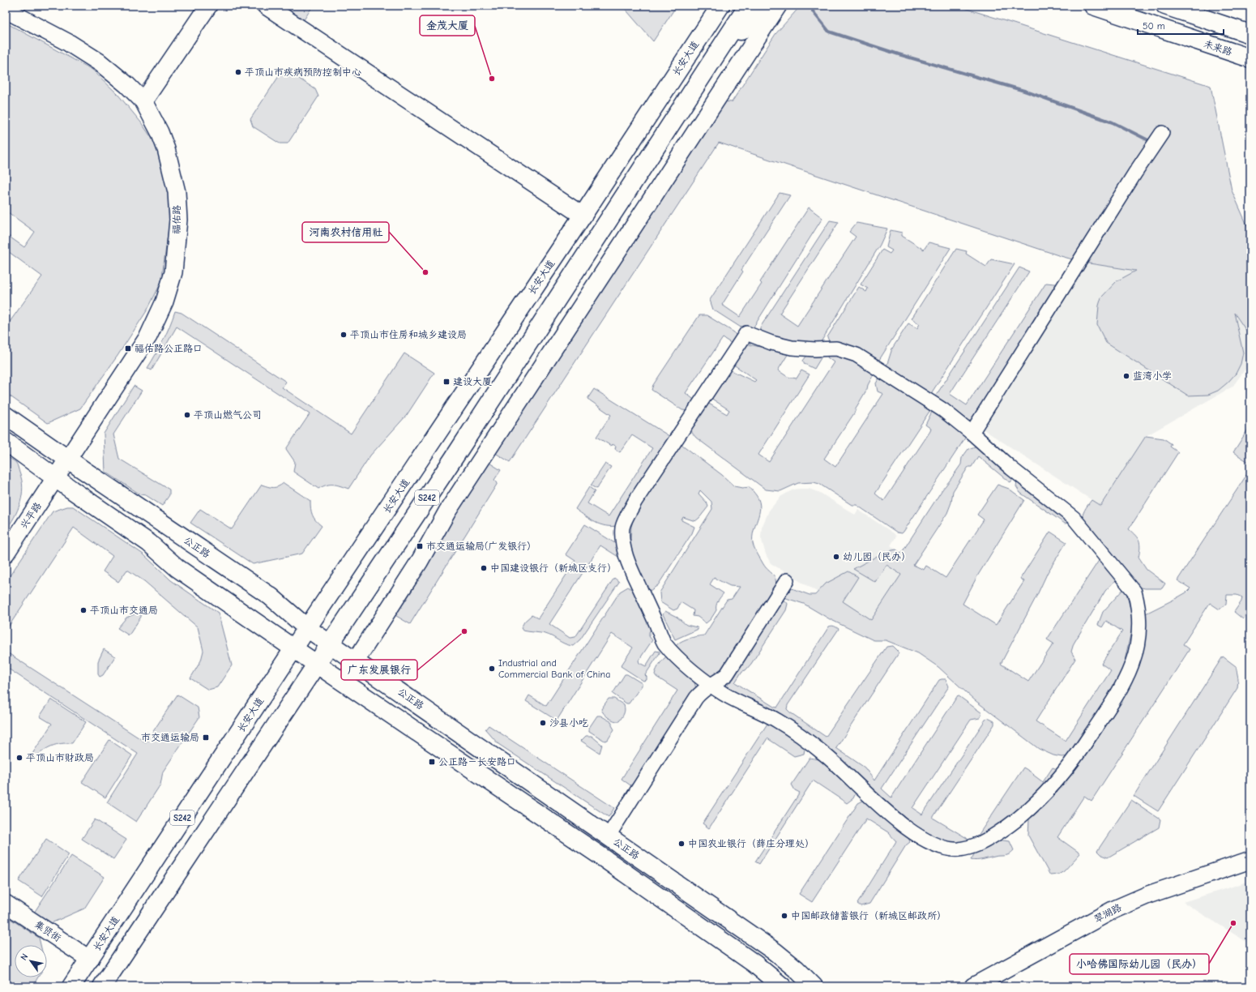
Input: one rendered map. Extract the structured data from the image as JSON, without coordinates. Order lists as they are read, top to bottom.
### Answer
{
  "streets": {
    "main road": [
      "未来路",
      "长安大道",
      "S242",
      "公正路"
    ],
    "street": [
      "福佑路",
      "兴平路",
      "翠湖路",
      "集贤街"
    ]
  },
  "crossings": [
    ["长安大道", "公正路"],
    ["长安大道", "集贤街"],
    ["福佑路", "兴平路"],
    ["福佑路", "公正路"],
    ["S242", "公正路"]
  ],
  "places": {
    "other": [
      "平顶山市疾病预防控制中心",
      "金茂大厦",
      "河南农村信用社",
      "平顶山市住房和城乡建设局",
      "蓝湾小学",
      "平顶山燃气公司",
      "幼儿园（民办）",
      "中国建设银行（新城区支行）",
      "平顶山市交通局",
      "广东发展银行",
      "Industrial and Commercial Bank of China",
      "沙县小吃",
      "平顶山市财政局",
      "中国农业银行（薛庄分理处）",
      "中国邮政储蓄银行（新城区邮政所）",
      "小哈佛国际幼儿园（民办）"
    ],
    "transit": [
      "福佑路公正路口",
      "建设大厦",
      "市交通运输局(广发银行)",
      "市交通运输局",
      "公正路－长安路口"
    ]
  },
  "scale_bar": "50 m",
  "north": "top left"
}
